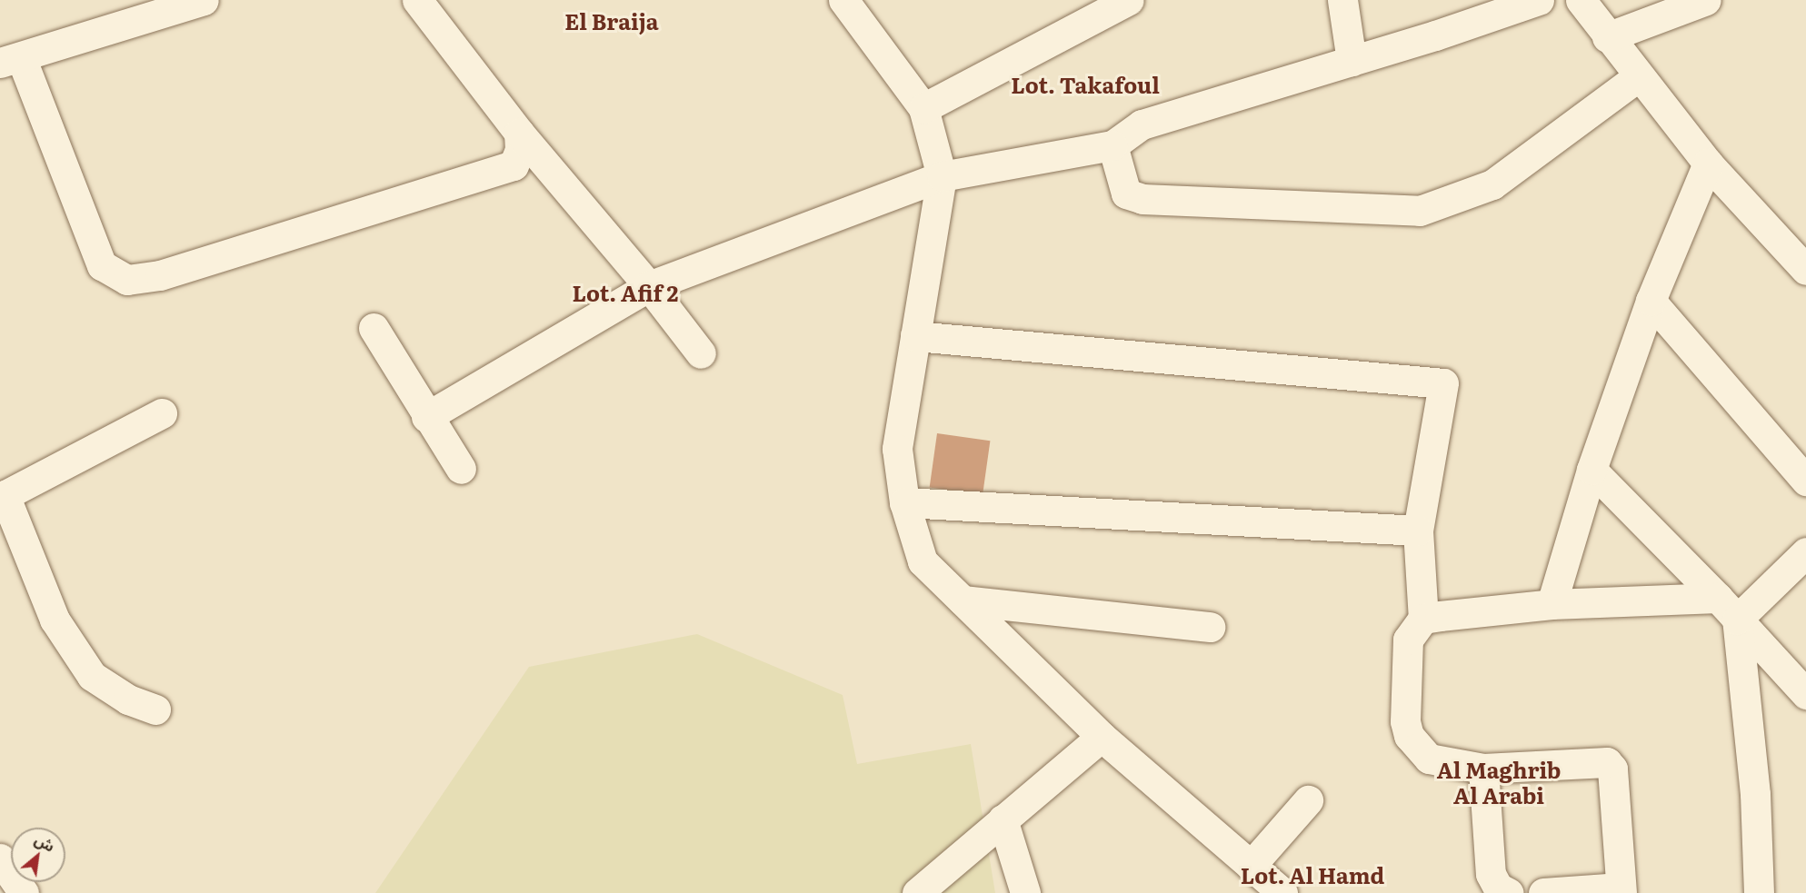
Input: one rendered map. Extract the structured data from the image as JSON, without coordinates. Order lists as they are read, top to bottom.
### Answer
{
  "districts": [
    "El Braija",
    "Lot. Takafoul",
    "Lot. Afif 2",
    "Al Maghrib Al Arabi",
    "Lot. Al Hamd"
  ],
  "north": "top right"
}
